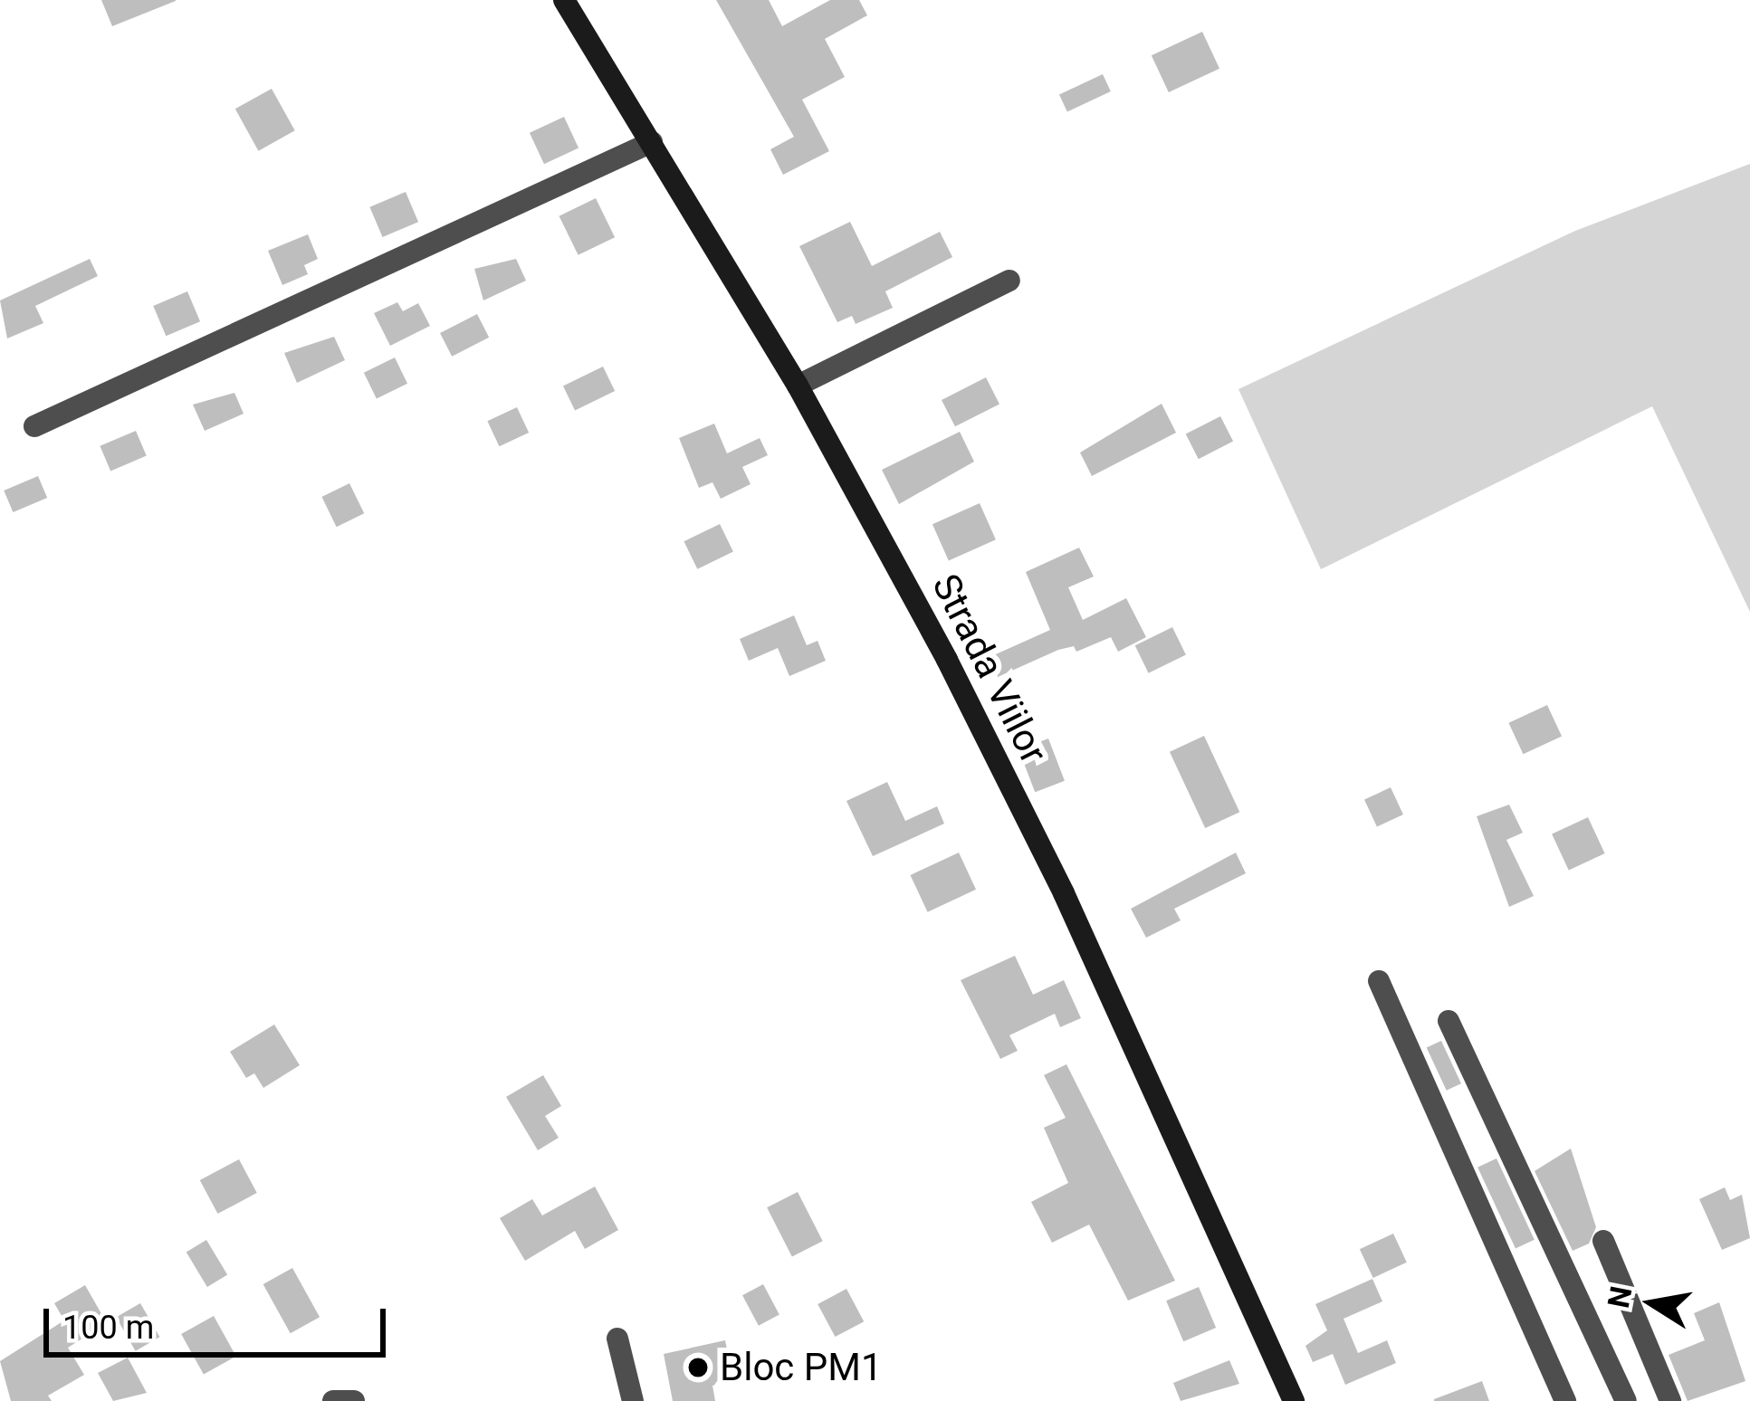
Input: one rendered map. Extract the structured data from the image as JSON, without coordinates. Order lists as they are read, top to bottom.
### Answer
{
  "streets": {
    "main road": ["Strada Viilor"]
  },
  "places": ["Bloc PM1"],
  "scale_bar": "100 m",
  "north": "left"
}
